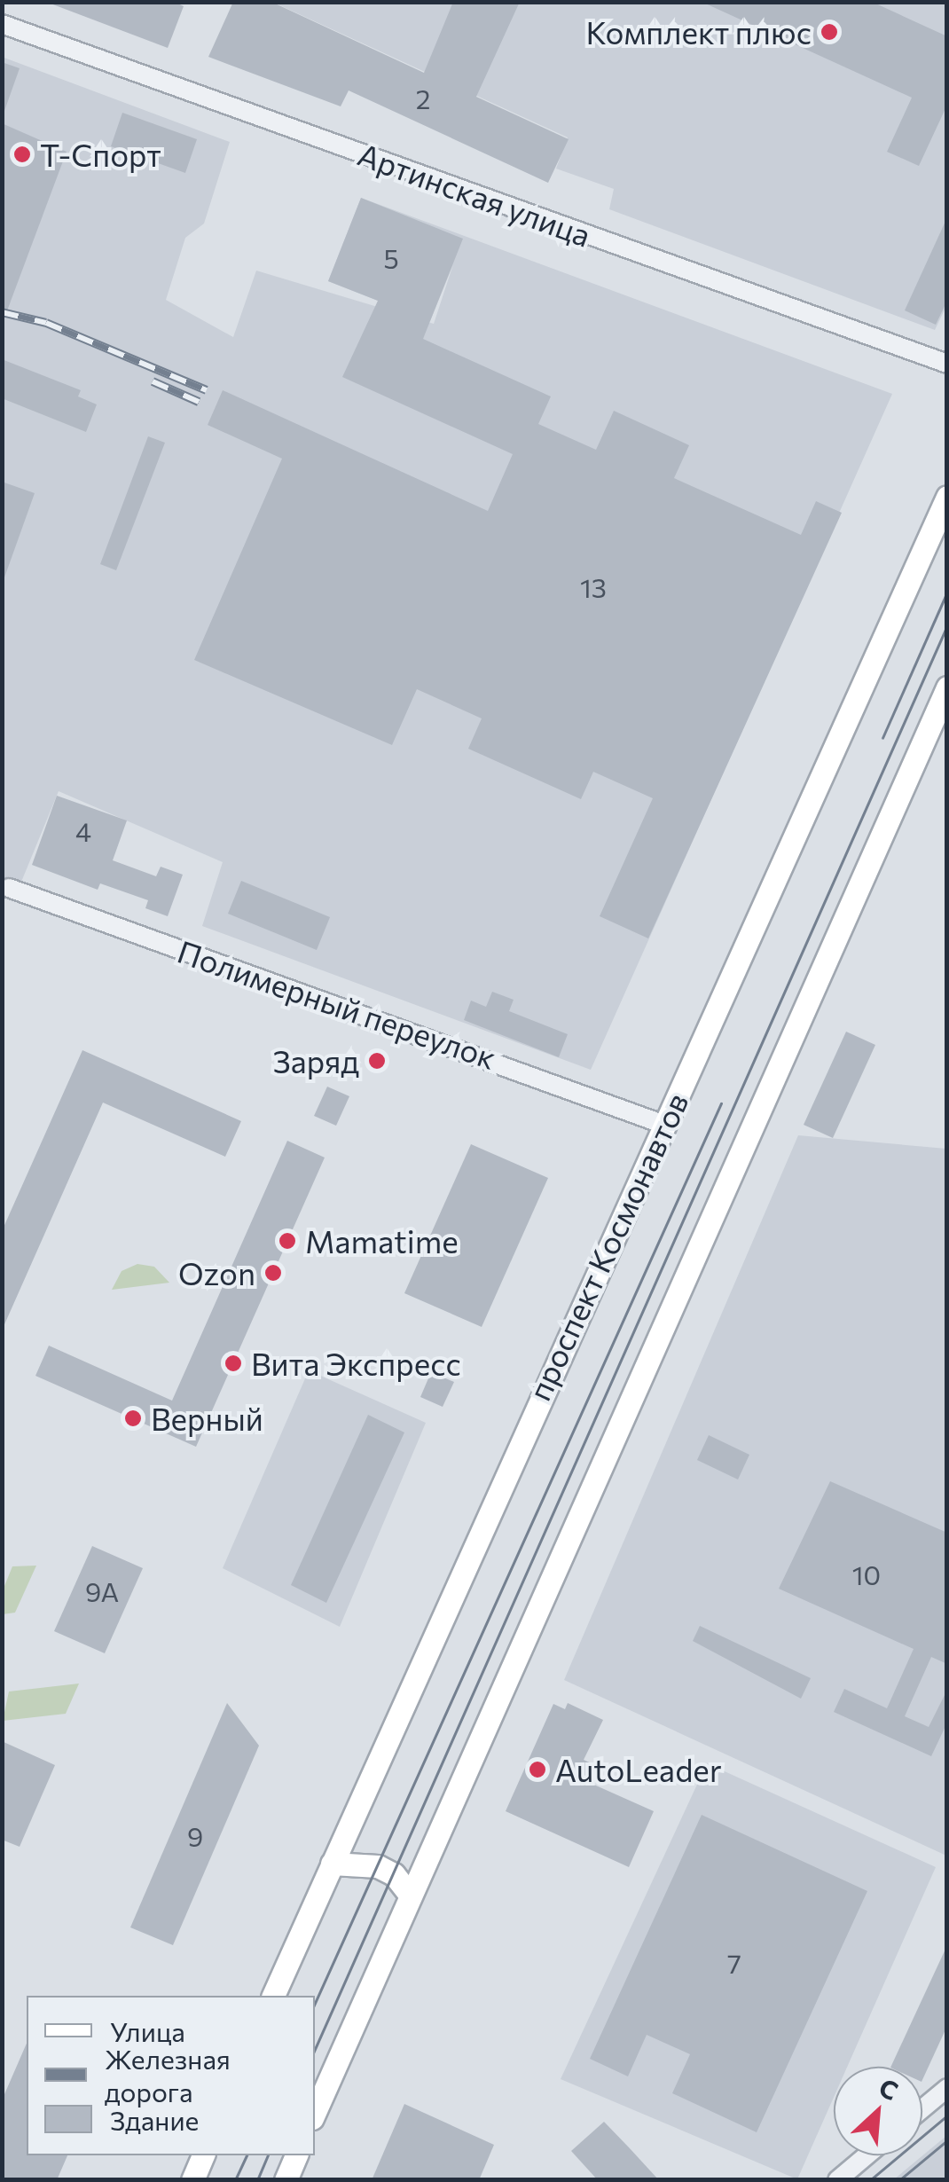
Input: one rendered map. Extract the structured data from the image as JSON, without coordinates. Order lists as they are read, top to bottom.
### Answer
{
  "streets": {
    "main road": ["проспект Космонавтов"],
    "street": ["Артинская улица", "Полимерный переулок"]
  },
  "crossings": [
    ["Полимерный переулок", "проспект Космонавтов"]
  ],
  "places": [
    "Комплект плюс",
    "Т-Спорт",
    "Заряд",
    "Mamatime",
    "Ozon",
    "Вита Экспресс",
    "Верный",
    "AutoLeader"
  ],
  "house_numbers": [
    "2",
    "5",
    "13",
    "4",
    "10",
    "9А",
    "9",
    "7"
  ],
  "legend": ["Улица", "Железная дорога", "Здание"],
  "north": "top right"
}
